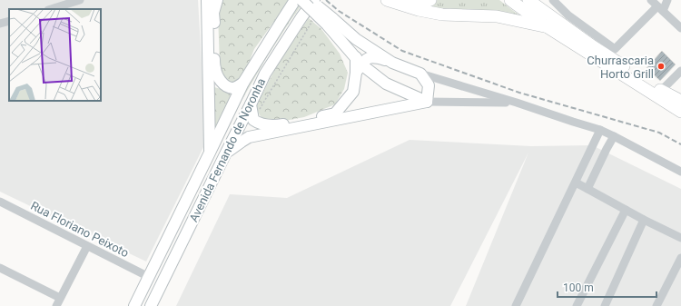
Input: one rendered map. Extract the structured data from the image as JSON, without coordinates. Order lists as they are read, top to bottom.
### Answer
{
  "streets": {
    "main road": ["Avenida Fernando de Noronha"],
    "street": ["Rua Floriano Peixoto"]
  },
  "crossings": [
    ["Avenida Fernando de Noronha", "Rua Floriano Peixoto"]
  ],
  "places": ["Churrascaria Horto Grill"],
  "scale_bar": "100 m"
}
